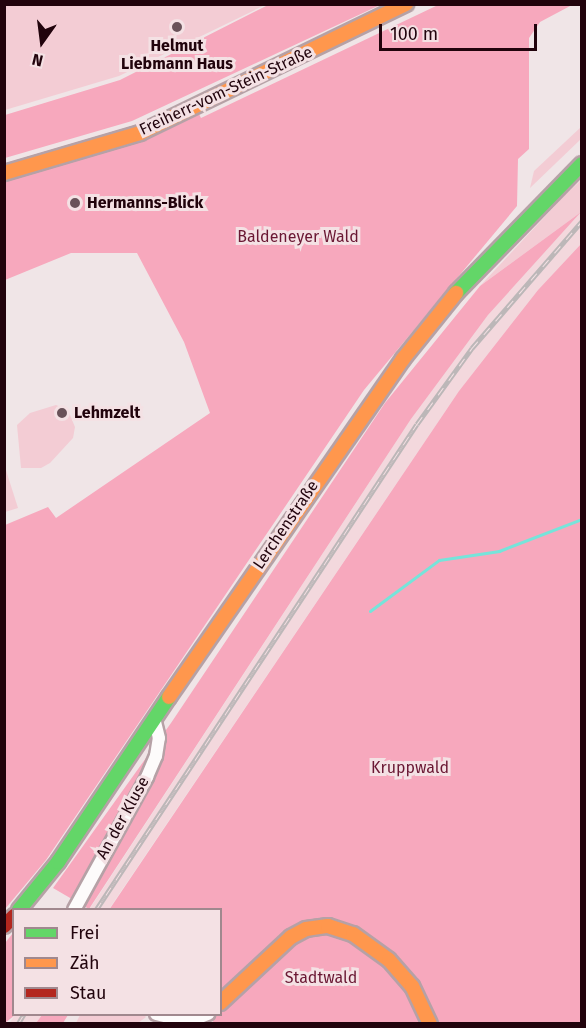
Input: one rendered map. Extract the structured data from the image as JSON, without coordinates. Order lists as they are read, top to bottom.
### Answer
{
  "streets": {
    "main road": ["Freiherr-vom-Stein-Straße", "Lerchenstraße"],
    "street": ["An der Kluse"]
  },
  "crossings": [
    ["Lerchenstraße", "An der Kluse"]
  ],
  "parks": ["Baldeneyer Wald", "Kruppwald", "Stadtwald"],
  "places": ["Helmut Liebmann Haus", "Hermanns-Blick", "Lehmzelt"],
  "legend": ["Frei", "Zäh", "Stau"],
  "scale_bar": "100 m",
  "north": "bottom"
}
